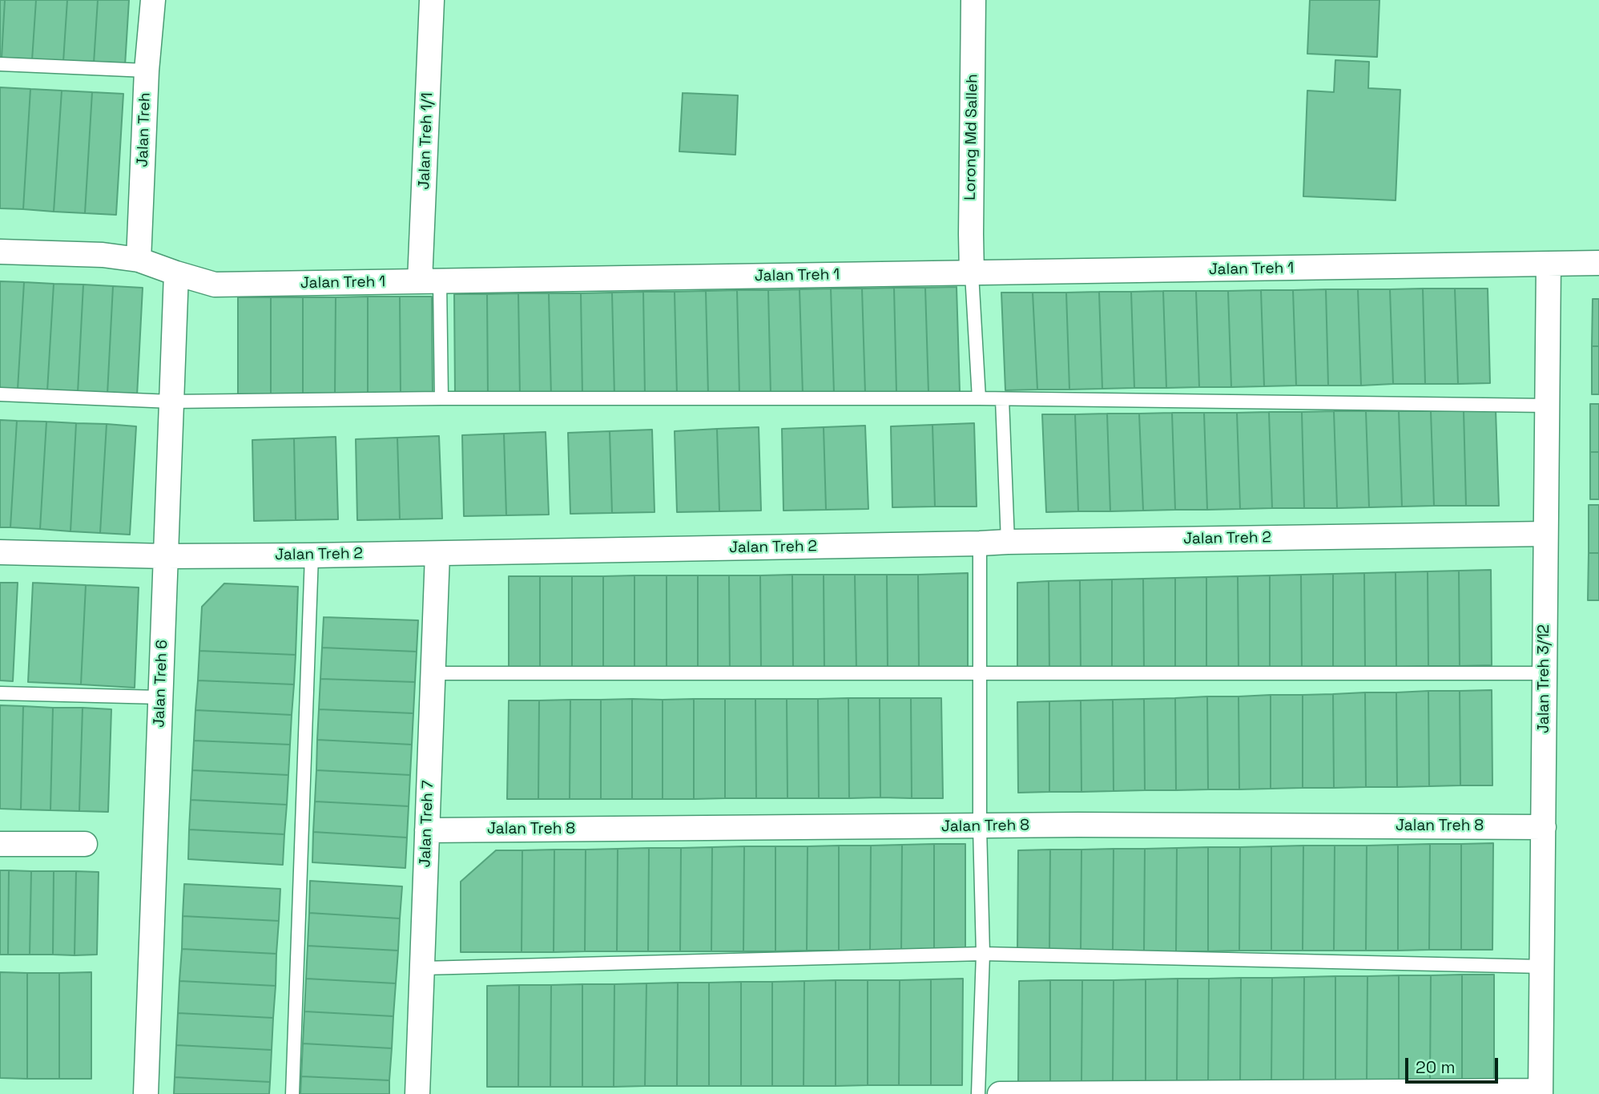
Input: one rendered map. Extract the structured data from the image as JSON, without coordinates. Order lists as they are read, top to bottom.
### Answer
{
  "streets": {
    "street": [
      "Jalan Treh",
      "Lorong Md Salleh",
      "Jalan Treh 1/1",
      "Jalan Treh 1",
      "Jalan Treh 2",
      "Jalan Treh 3/12",
      "Jalan Treh 6",
      "Jalan Treh 7",
      "Jalan Treh 8"
    ]
  },
  "crossings": [
    ["Jalan Treh", "Jalan Treh 1"],
    ["Lorong Md Salleh", "Jalan Treh 1"],
    ["Jalan Treh 1/1", "Jalan Treh 1"],
    ["Jalan Treh 1", "Jalan Treh 3/12"],
    ["Jalan Treh 1", "Jalan Treh 6"],
    ["Jalan Treh 2", "Jalan Treh 3/12"],
    ["Jalan Treh 2", "Jalan Treh 6"],
    ["Jalan Treh 2", "Jalan Treh 7"],
    ["Jalan Treh 3/12", "Jalan Treh 8"],
    ["Jalan Treh 7", "Jalan Treh 8"]
  ],
  "scale_bar": "20 m"
}
